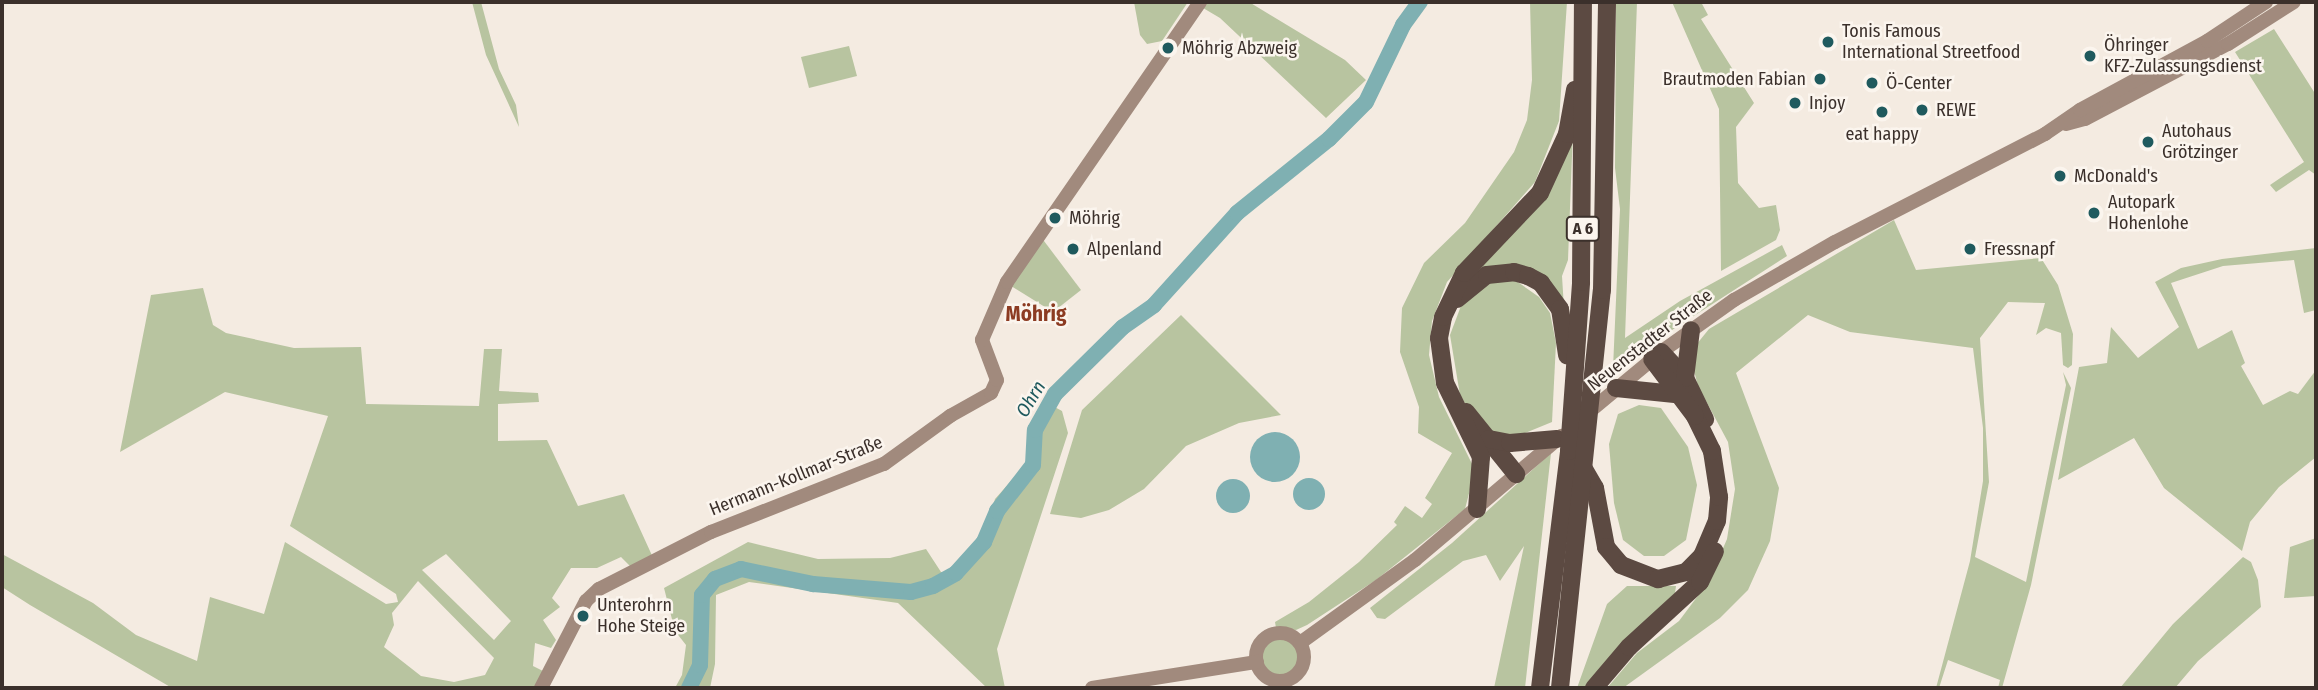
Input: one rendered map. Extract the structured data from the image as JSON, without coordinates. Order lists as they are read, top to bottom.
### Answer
{
  "streets": {
    "highway": ["A 6"],
    "main road": ["Neuenstadter Straße", "Hermann-Kollmar-Straße"]
  },
  "crossings": [
    ["A 6", "Neuenstadter Straße"]
  ],
  "districts": ["Möhrig"],
  "water": ["Ohrn"],
  "places": [
    "Tonis Famous International Streetfood",
    "Möhrig Abzweig",
    "Öhringer KFZ-Zulassungsdienst",
    "Brautmoden Fabian",
    "Ö-Center",
    "Injoy",
    "REWE",
    "eat happy",
    "Autohaus Grötzinger",
    "McDonald's",
    "Autopark Hohenlohe",
    "Möhrig",
    "Alpenland",
    "Fressnapf",
    "Unterohrn Hohe Steige"
  ]
}
